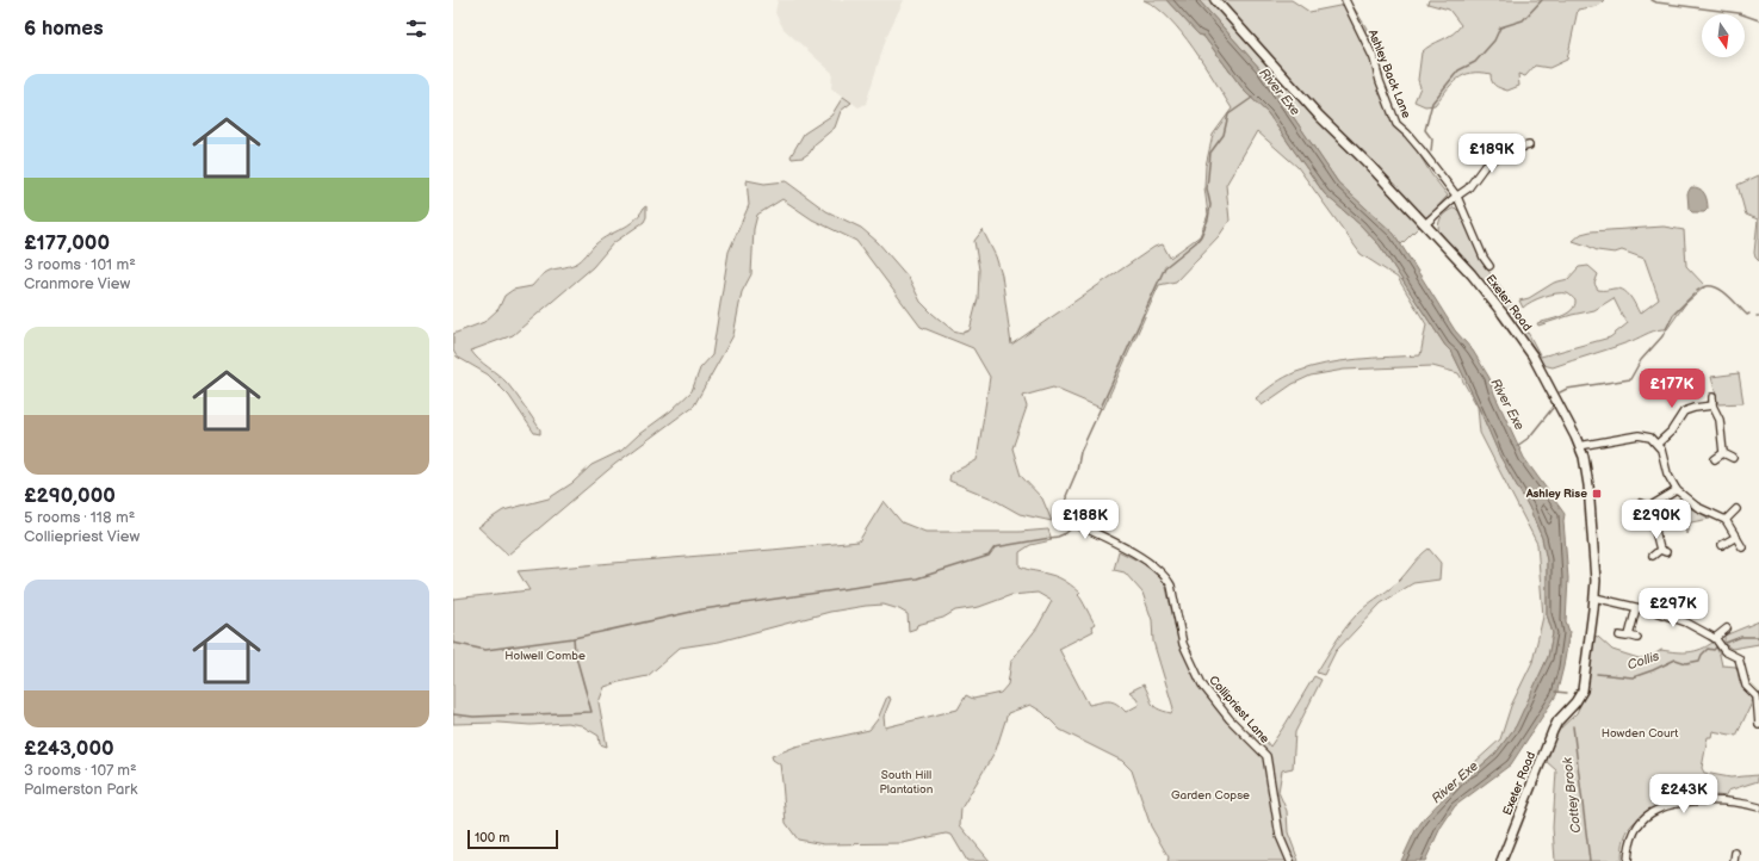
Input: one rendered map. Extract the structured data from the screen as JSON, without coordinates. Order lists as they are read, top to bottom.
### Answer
{
  "streets": {
    "main road": ["Exeter Road"],
    "street": ["Ashley Back Lane", "Collipriest Lane"]
  },
  "crossings": [
    ["Ashley Back Lane", "Exeter Road"]
  ],
  "water": ["River Exe", "Collis", "Cottey Brook"],
  "parks": [
    "Holwell Combe",
    "Howden Court",
    "South Hill Plantation",
    "Garden Copse"
  ],
  "places": {
    "transit": ["Ashley Rise"]
  },
  "scale_bar": "100 m",
  "north": "bottom",
  "page": {
    "heading": "6 homes",
    "list": [
      {
        "name": "£177,000",
        "note": "3 rooms · 101 m² · Cranmore View"
      },
      {
        "name": "£290,000",
        "note": "5 rooms · 118 m² · Colliepriest View"
      },
      {
        "name": "£243,000",
        "note": "3 rooms · 107 m² · Palmerston Park"
      }
    ],
    "price": [
      "£189K",
      "£177K",
      "£188K",
      "£290K",
      "£297K",
      "£243K"
    ],
    "scale": "100 m"
  }
}
